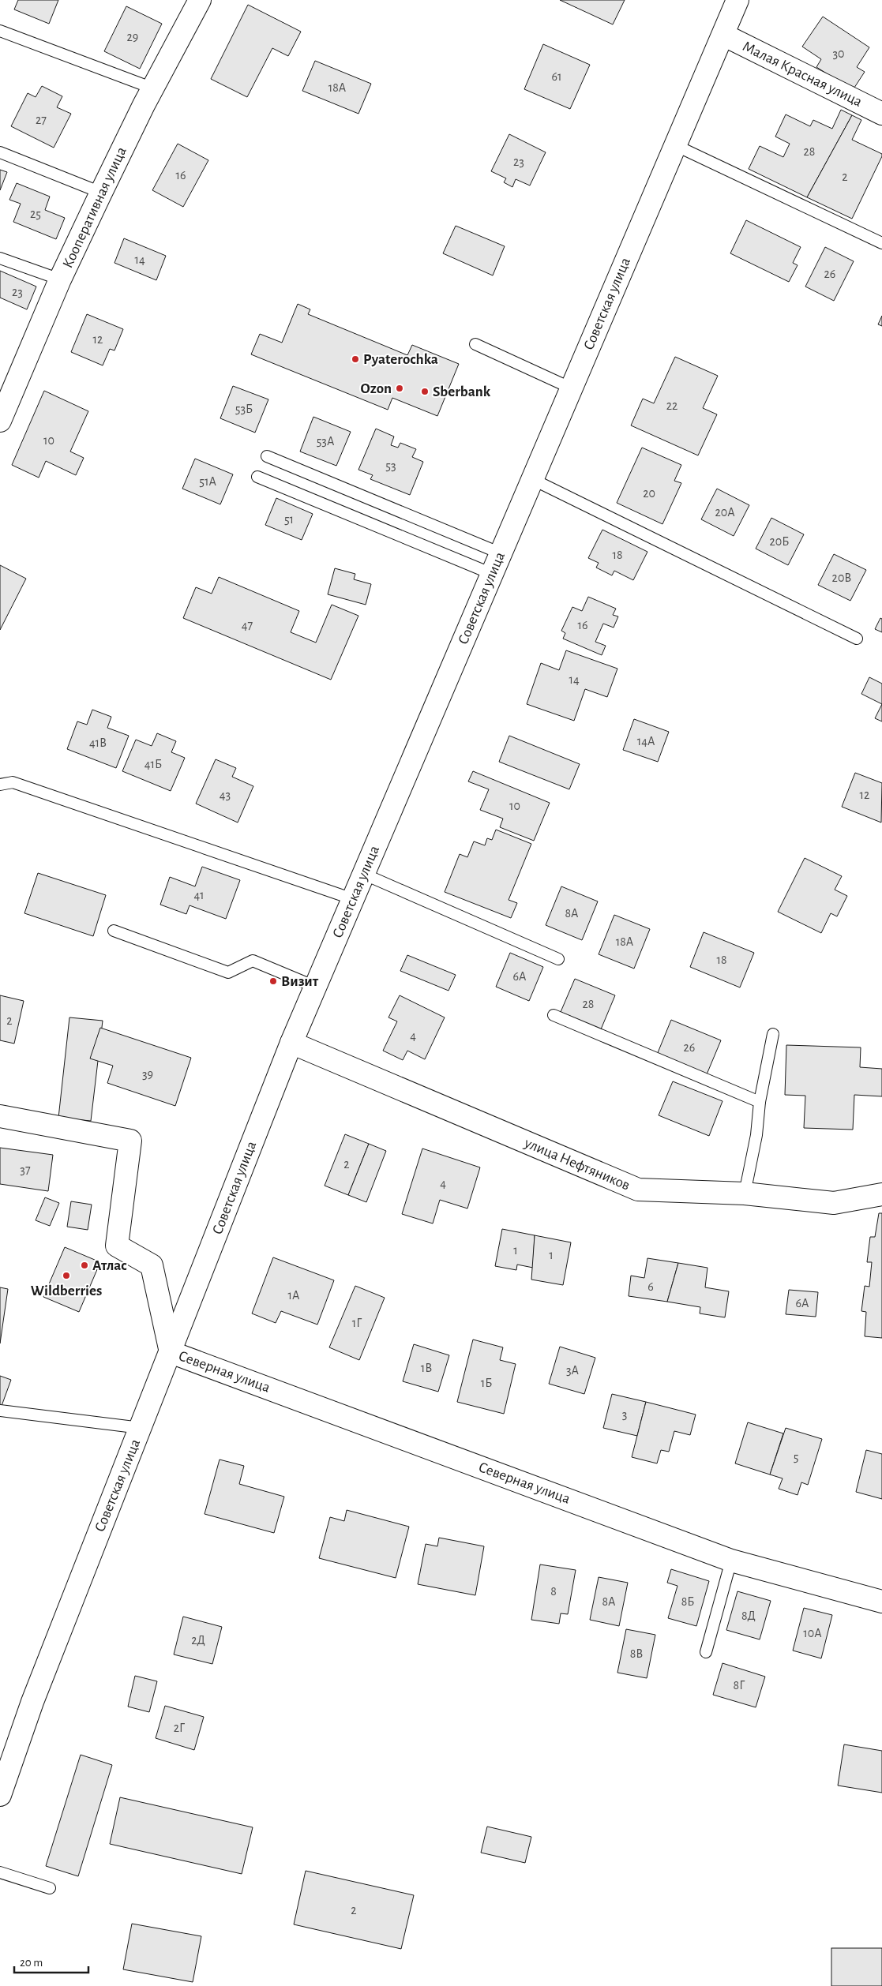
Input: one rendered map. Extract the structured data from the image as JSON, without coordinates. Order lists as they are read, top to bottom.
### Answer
{
  "streets": {
    "street": [
      "Малая Красная улица",
      "Кооперативная улица",
      "Советская улица",
      "улица Нефтяников",
      "Северная улица"
    ]
  },
  "crossings": [
    ["Малая Красная улица", "Советская улица"],
    ["Советская улица", "улица Нефтяников"],
    ["Советская улица", "Северная улица"]
  ],
  "places": [
    "Pyaterochka",
    "Ozon",
    "Sberbank",
    "Визит",
    "Атлас",
    "Wildberries"
  ],
  "house_numbers": [
    "29",
    "30",
    "61",
    "18А",
    "27",
    "28",
    "23",
    "16",
    "2",
    "25",
    "14",
    "26",
    "23",
    "12",
    "22",
    "53Б",
    "10",
    "53А",
    "53",
    "51А",
    "20",
    "20А",
    "51",
    "20Б",
    "18",
    "20В",
    "47",
    "16",
    "14",
    "14А",
    "41В",
    "41Б",
    "43",
    "12",
    "10",
    "41",
    "8А",
    "18А",
    "18",
    "6А",
    "28",
    "2",
    "4",
    "26",
    "39",
    "2",
    "37",
    "4",
    "1",
    "1",
    "6",
    "1А",
    "6А",
    "1Г",
    "1В",
    "3А",
    "1Б",
    "3",
    "5",
    "8",
    "8А",
    "8Б",
    "8Д",
    "10А",
    "2Д",
    "8В",
    "8Г",
    "2Г",
    "2"
  ],
  "scale_bar": "20 m"
}
